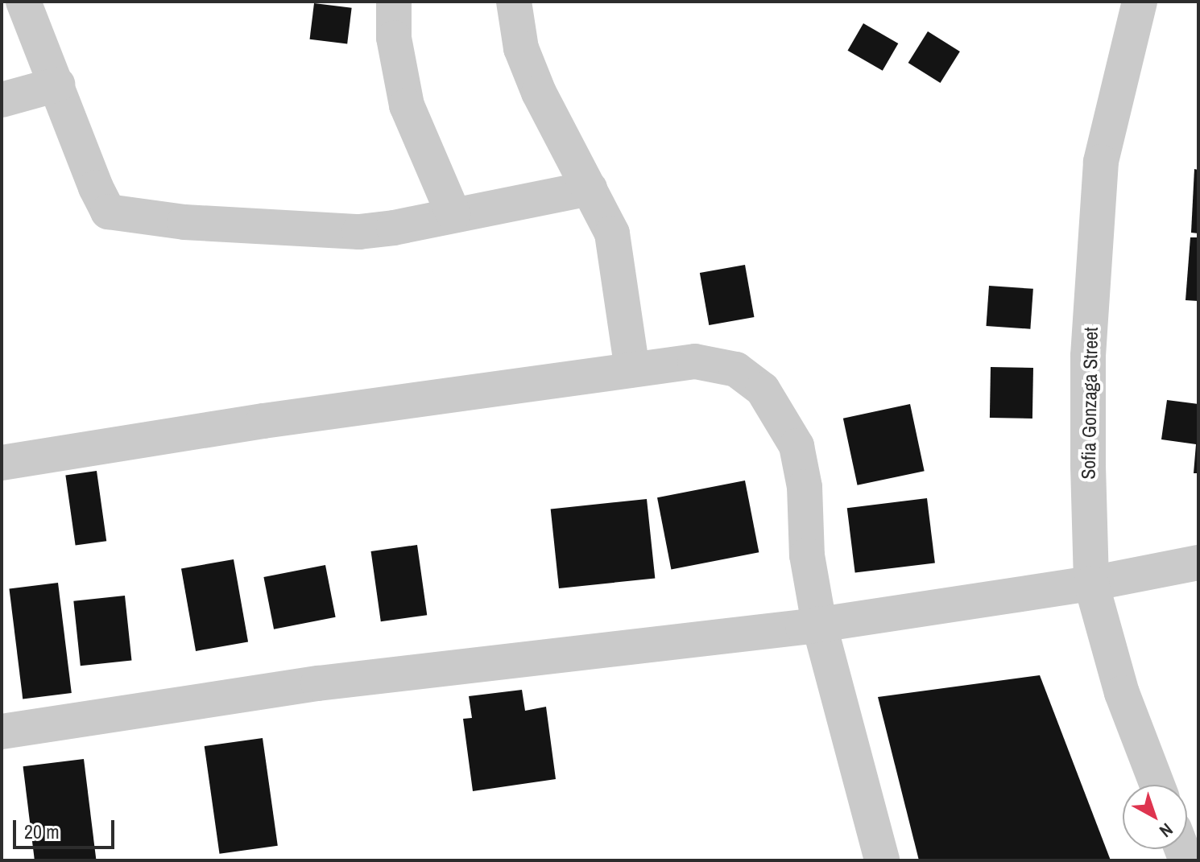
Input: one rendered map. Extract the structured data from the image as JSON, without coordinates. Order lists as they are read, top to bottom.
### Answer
{
  "streets": {
    "street": ["Sofia Gonzaga Street"]
  },
  "scale_bar": "20 m",
  "north": "bottom right"
}
